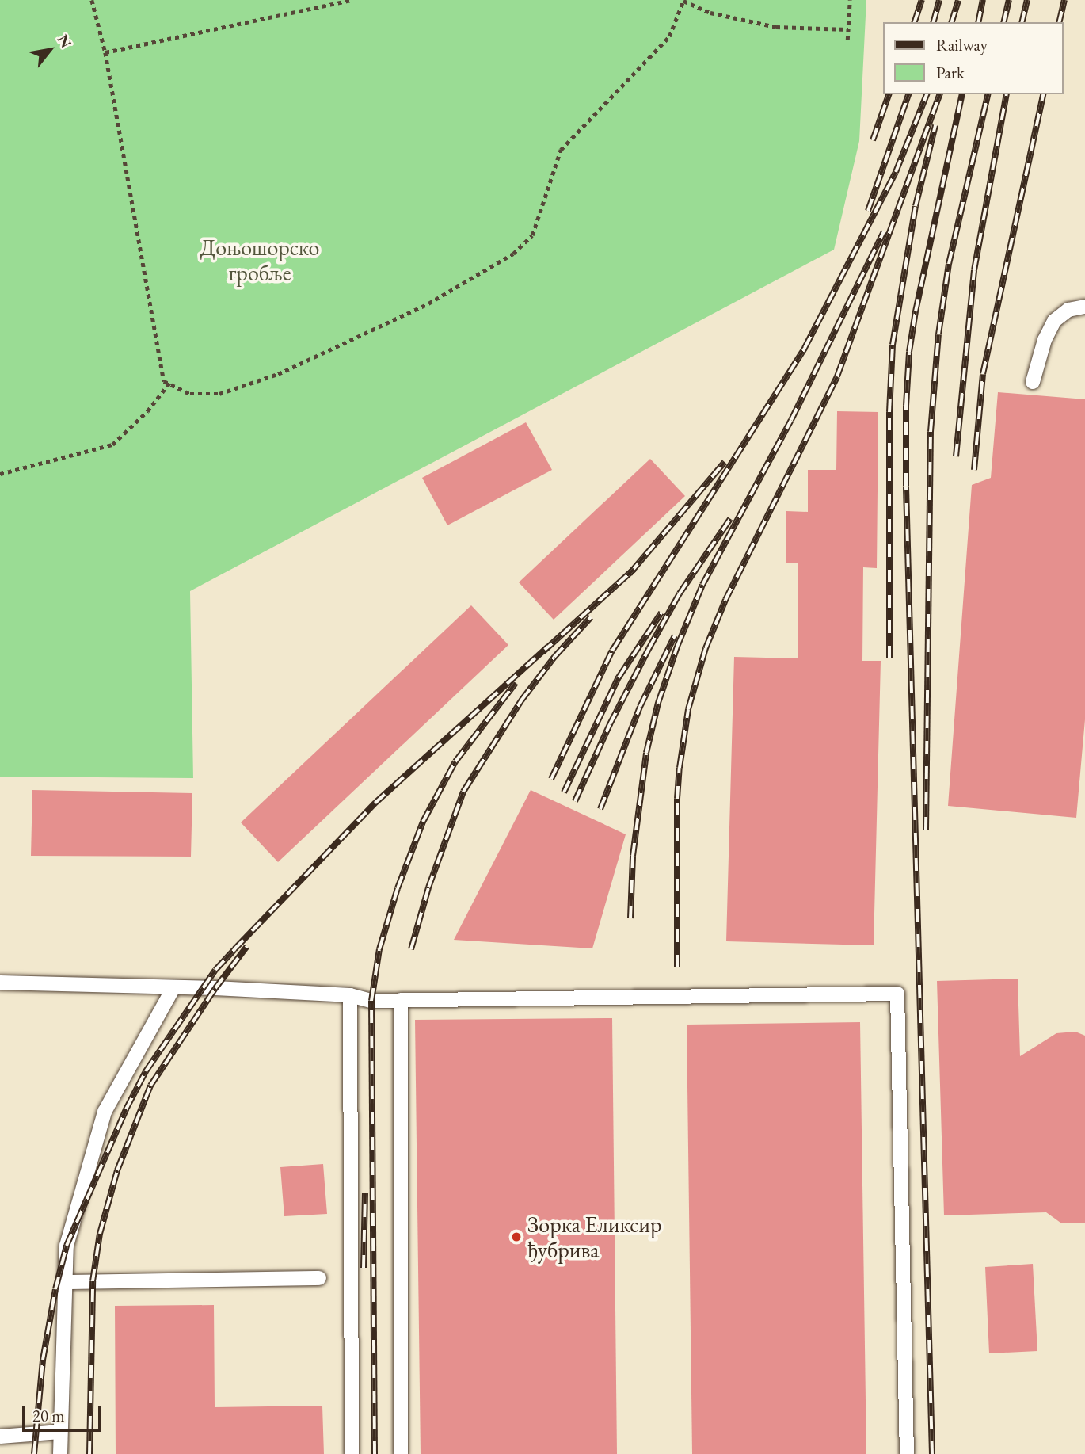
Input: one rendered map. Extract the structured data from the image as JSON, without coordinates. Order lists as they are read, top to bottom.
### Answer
{
  "parks": ["Доњошорско гробље"],
  "places": ["Зорка Еликсир ђубрива"],
  "legend": ["Railway", "Park"],
  "scale_bar": "20 m",
  "north": "top right"
}
